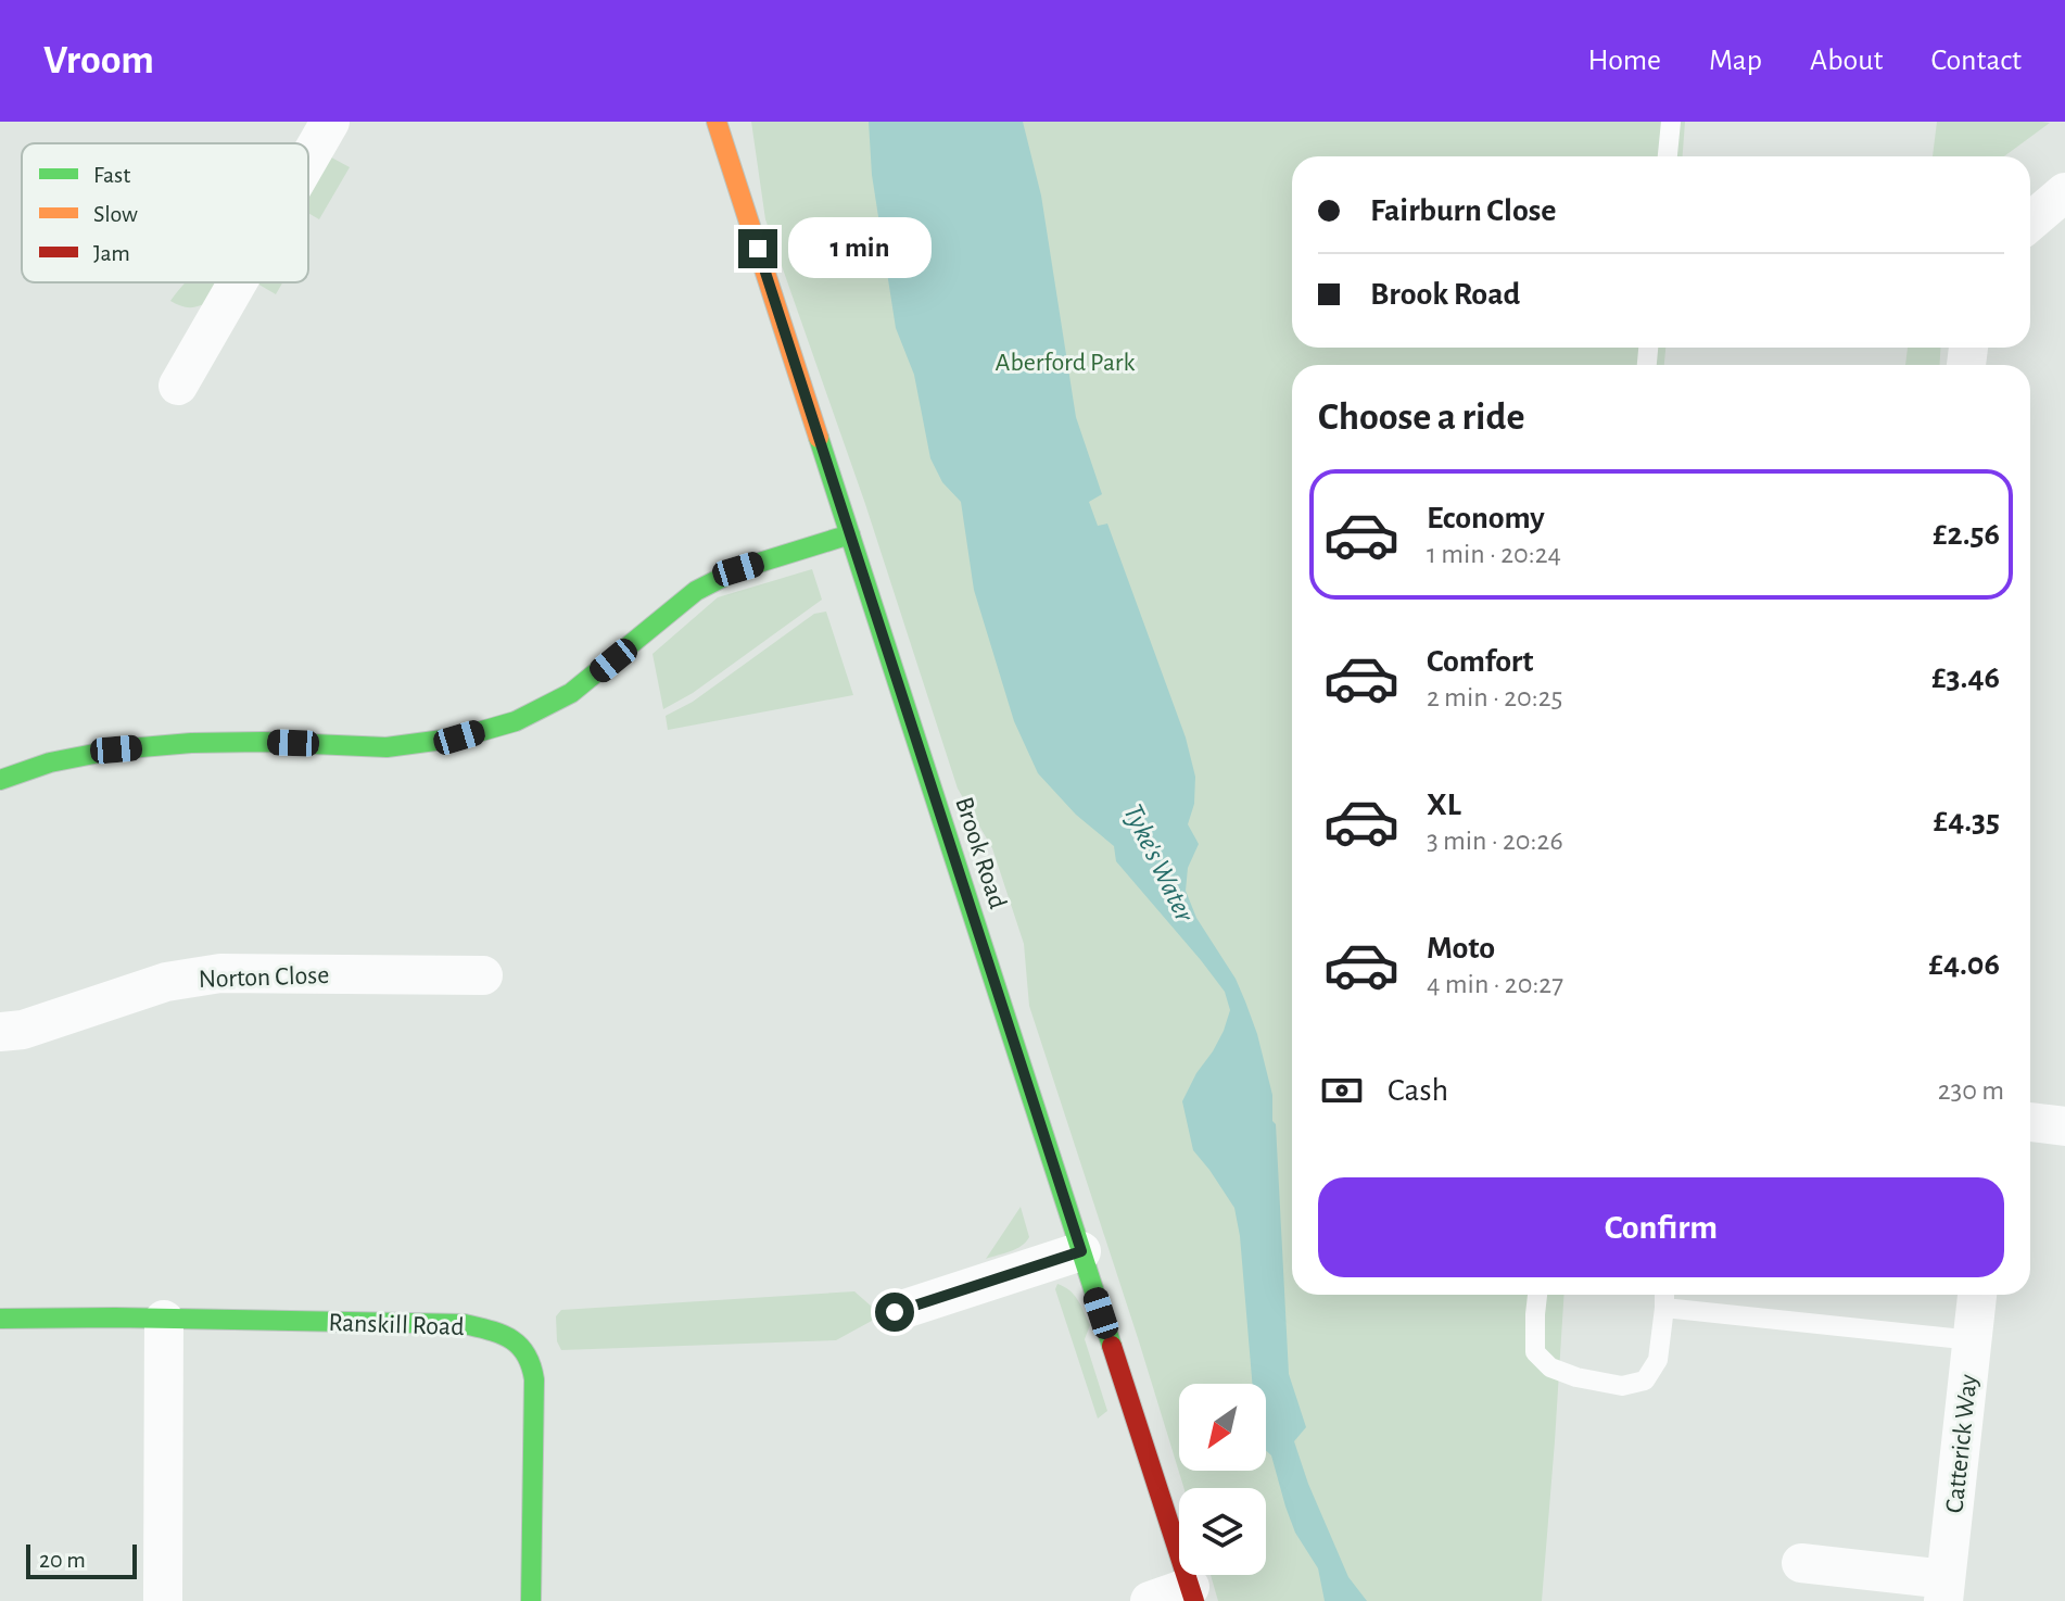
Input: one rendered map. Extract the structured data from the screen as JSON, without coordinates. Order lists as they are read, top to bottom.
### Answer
{
  "streets": {
    "street": [
      "Brook Road",
      "Norton Close",
      "Ranskill Road",
      "Catterick Way"
    ]
  },
  "water": ["Tyke's Water"],
  "parks": ["Aberford Park"],
  "legend": ["Fast", "Slow", "Jam"],
  "scale_bar": "20 m",
  "north": "bottom left",
  "page": {
    "header": "Vroom",
    "nav": [
      "Home",
      "Map",
      "About",
      "Contact"
    ],
    "banner": ["Fairburn Close", "Brook Road"],
    "bubble": "1 min",
    "heading": "Choose a ride",
    "list": [
      {
        "name": "Economy",
        "note": "1 min · 20:24",
        "value": "£2.56"
      },
      {
        "name": "Comfort",
        "note": "2 min · 20:25",
        "value": "£3.46"
      },
      {
        "name": "XL",
        "note": "3 min · 20:26",
        "value": "£4.35"
      },
      {
        "name": "Moto",
        "note": "4 min · 20:27",
        "value": "£4.06"
      }
    ],
    "pay": ["Cash", "230 m"],
    "buttons": "Confirm",
    "scale": "20 m"
  }
}
